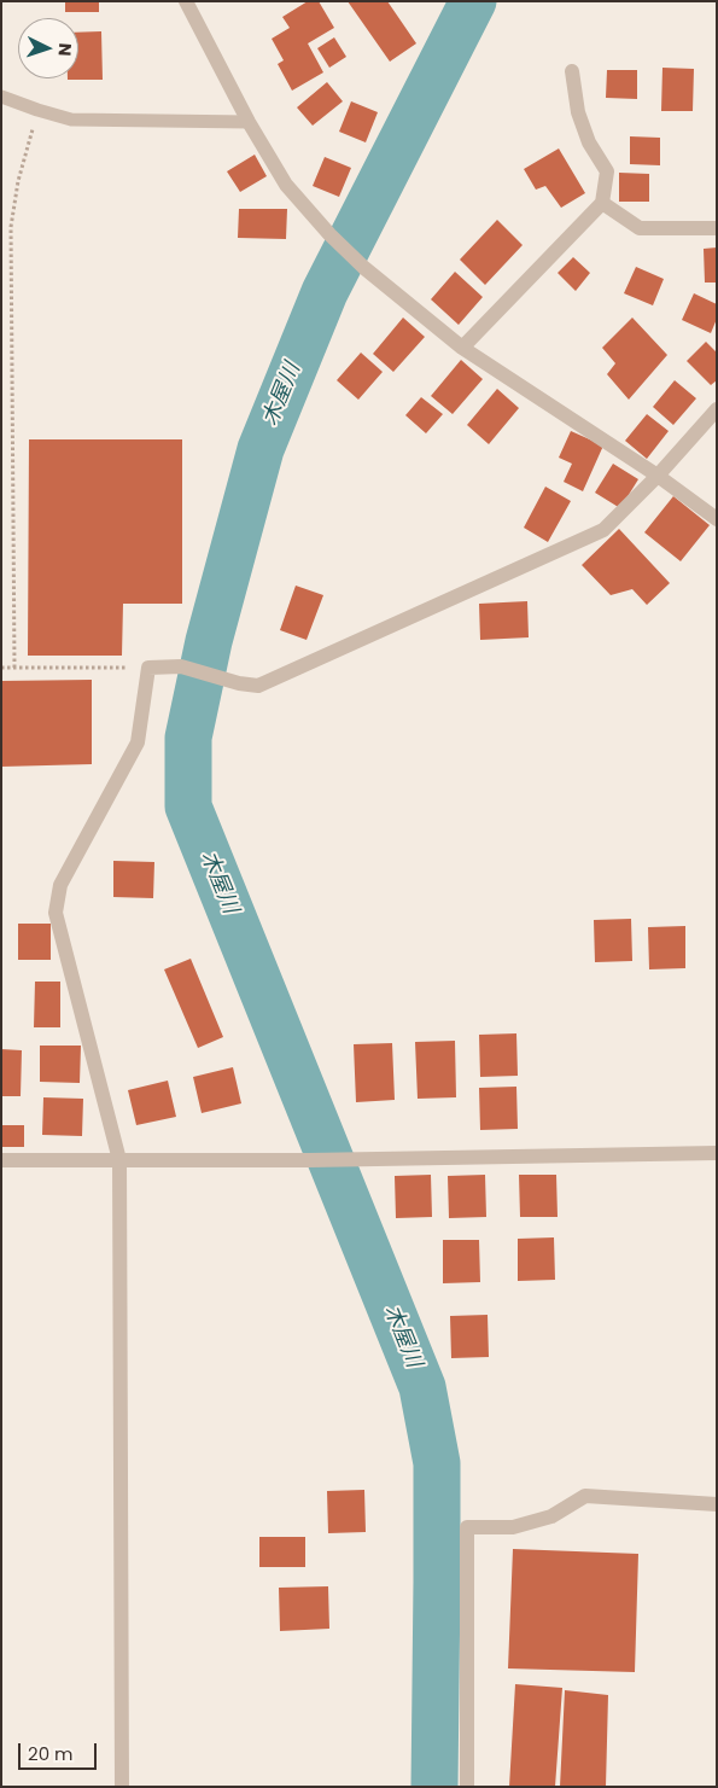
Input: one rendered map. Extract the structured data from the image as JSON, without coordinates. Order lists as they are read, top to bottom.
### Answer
{
  "water": ["木屋川"],
  "scale_bar": "20 m",
  "north": "right"
}
